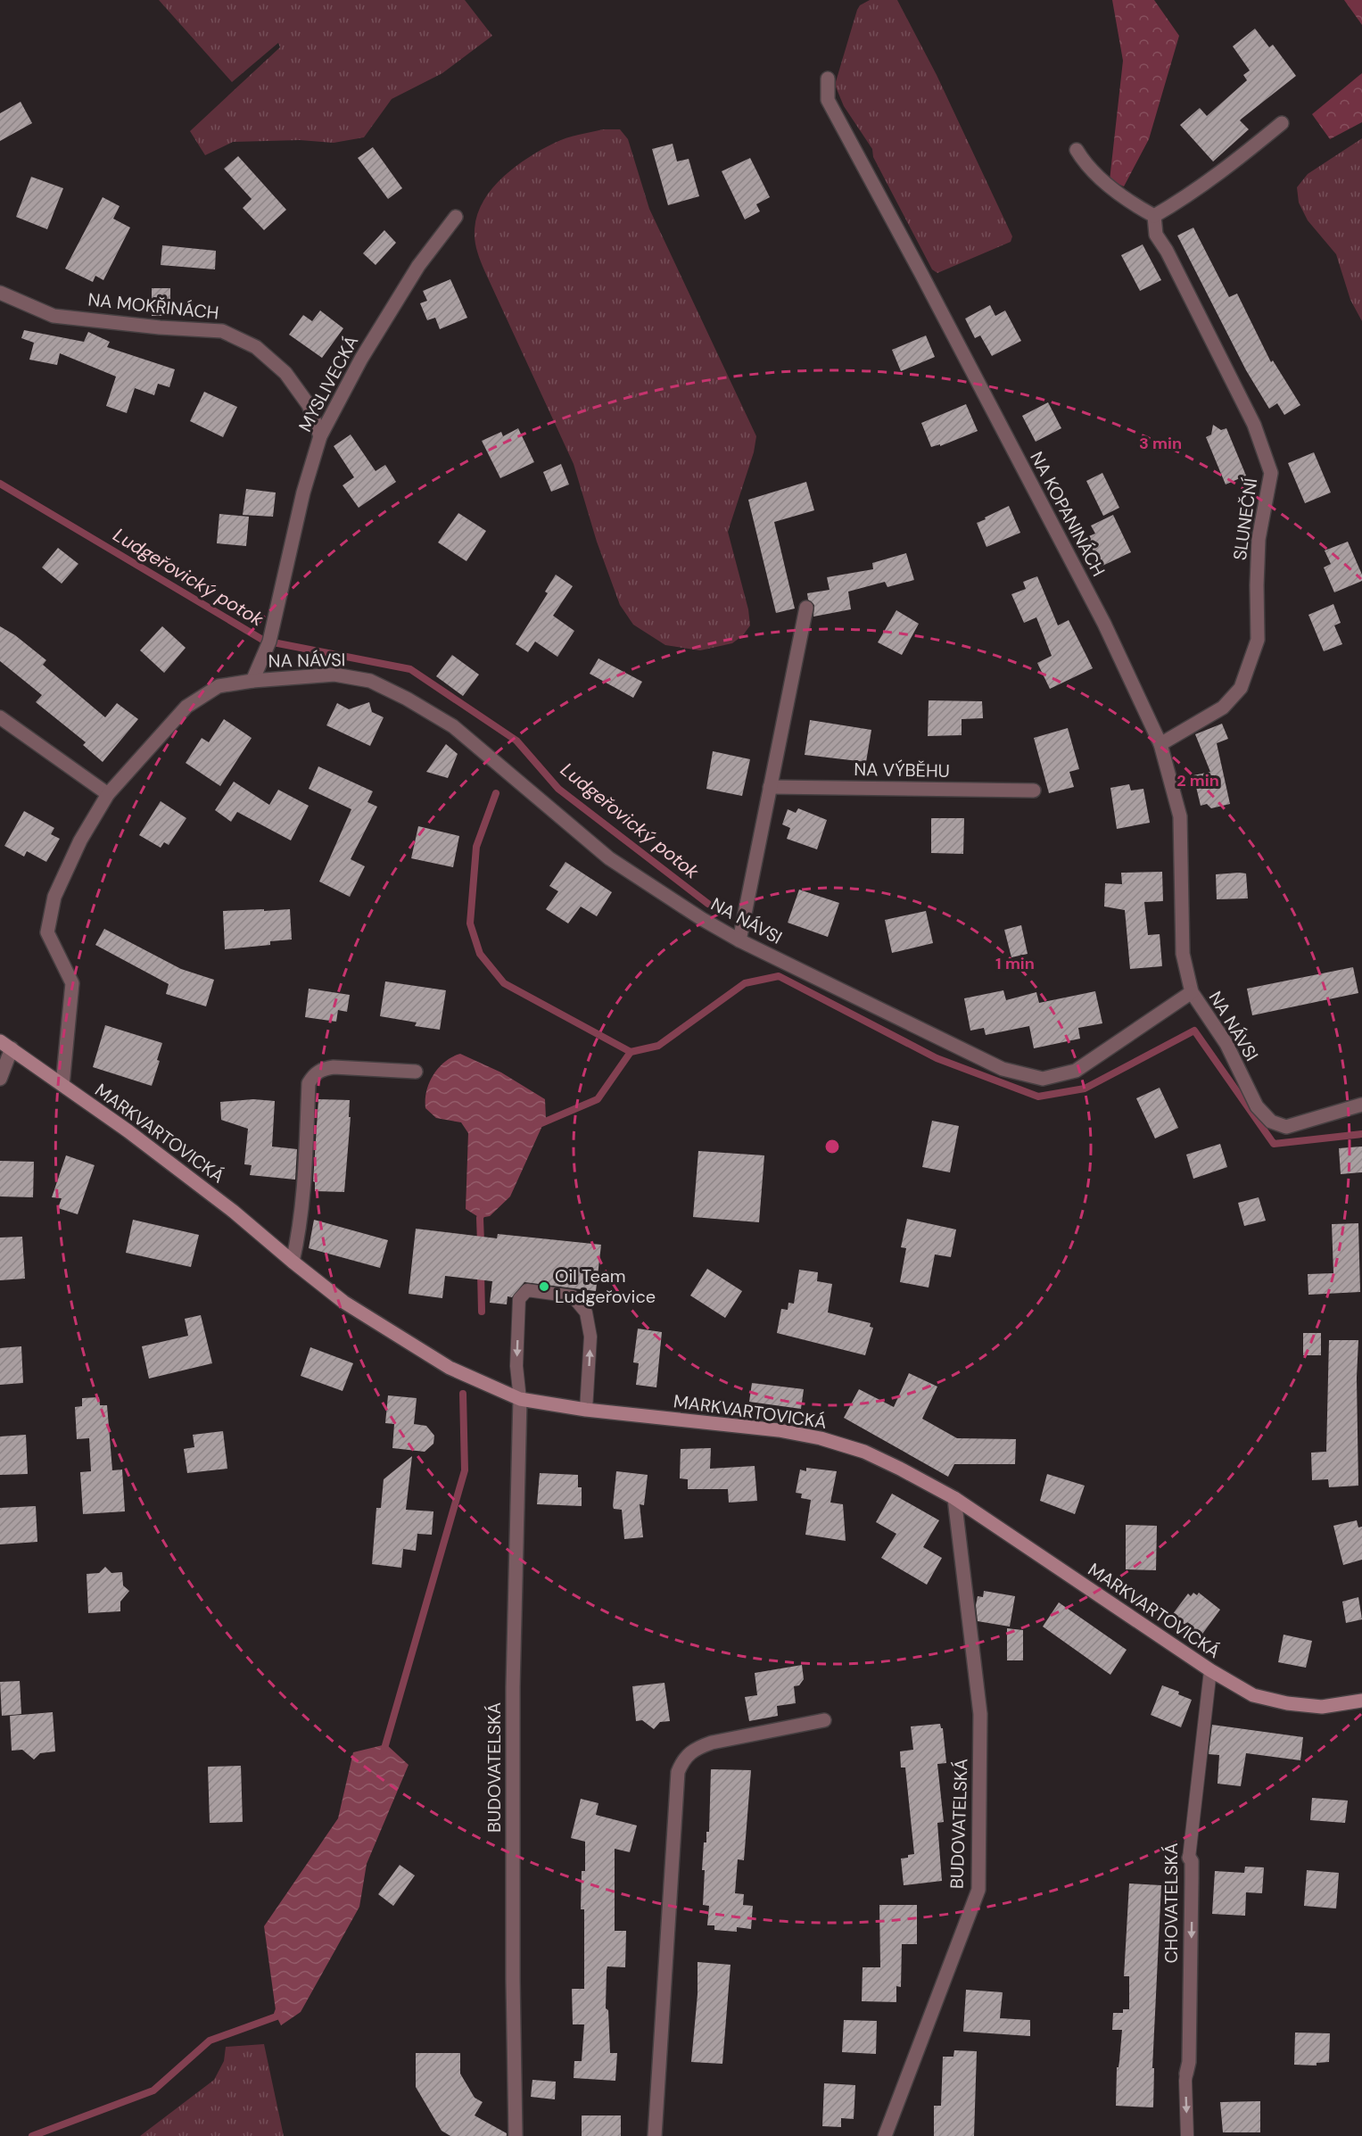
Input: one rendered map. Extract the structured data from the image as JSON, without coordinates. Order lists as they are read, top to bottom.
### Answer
{
  "streets": {
    "street": [
      "NA MOKŘINÁCH",
      "MYSLIVECKÁ",
      "NA KOPANINÁCH",
      "SLUNEČNÍ",
      "NA NÁVSI",
      "NA VÝBĚHU",
      "MARKVARTOVICKÁ",
      "BUDOVATELSKÁ",
      "CHOVATELSKÁ"
    ]
  },
  "crossings": [
    ["NA MOKŘINÁCH", "MYSLIVECKÁ"],
    ["MYSLIVECKÁ", "NA NÁVSI"],
    ["NA KOPANINÁCH", "SLUNEČNÍ"],
    ["NA KOPANINÁCH", "NA NÁVSI"],
    ["NA NÁVSI", "MARKVARTOVICKÁ"],
    ["MARKVARTOVICKÁ", "BUDOVATELSKÁ"],
    ["MARKVARTOVICKÁ", "CHOVATELSKÁ"]
  ],
  "one_way": ["CHOVATELSKÁ"],
  "water": ["Ludgeřovický potok"],
  "places": ["Oil Team Ludgeřovice"],
  "rings": ["3 min", "2 min", "1 min"]
}
